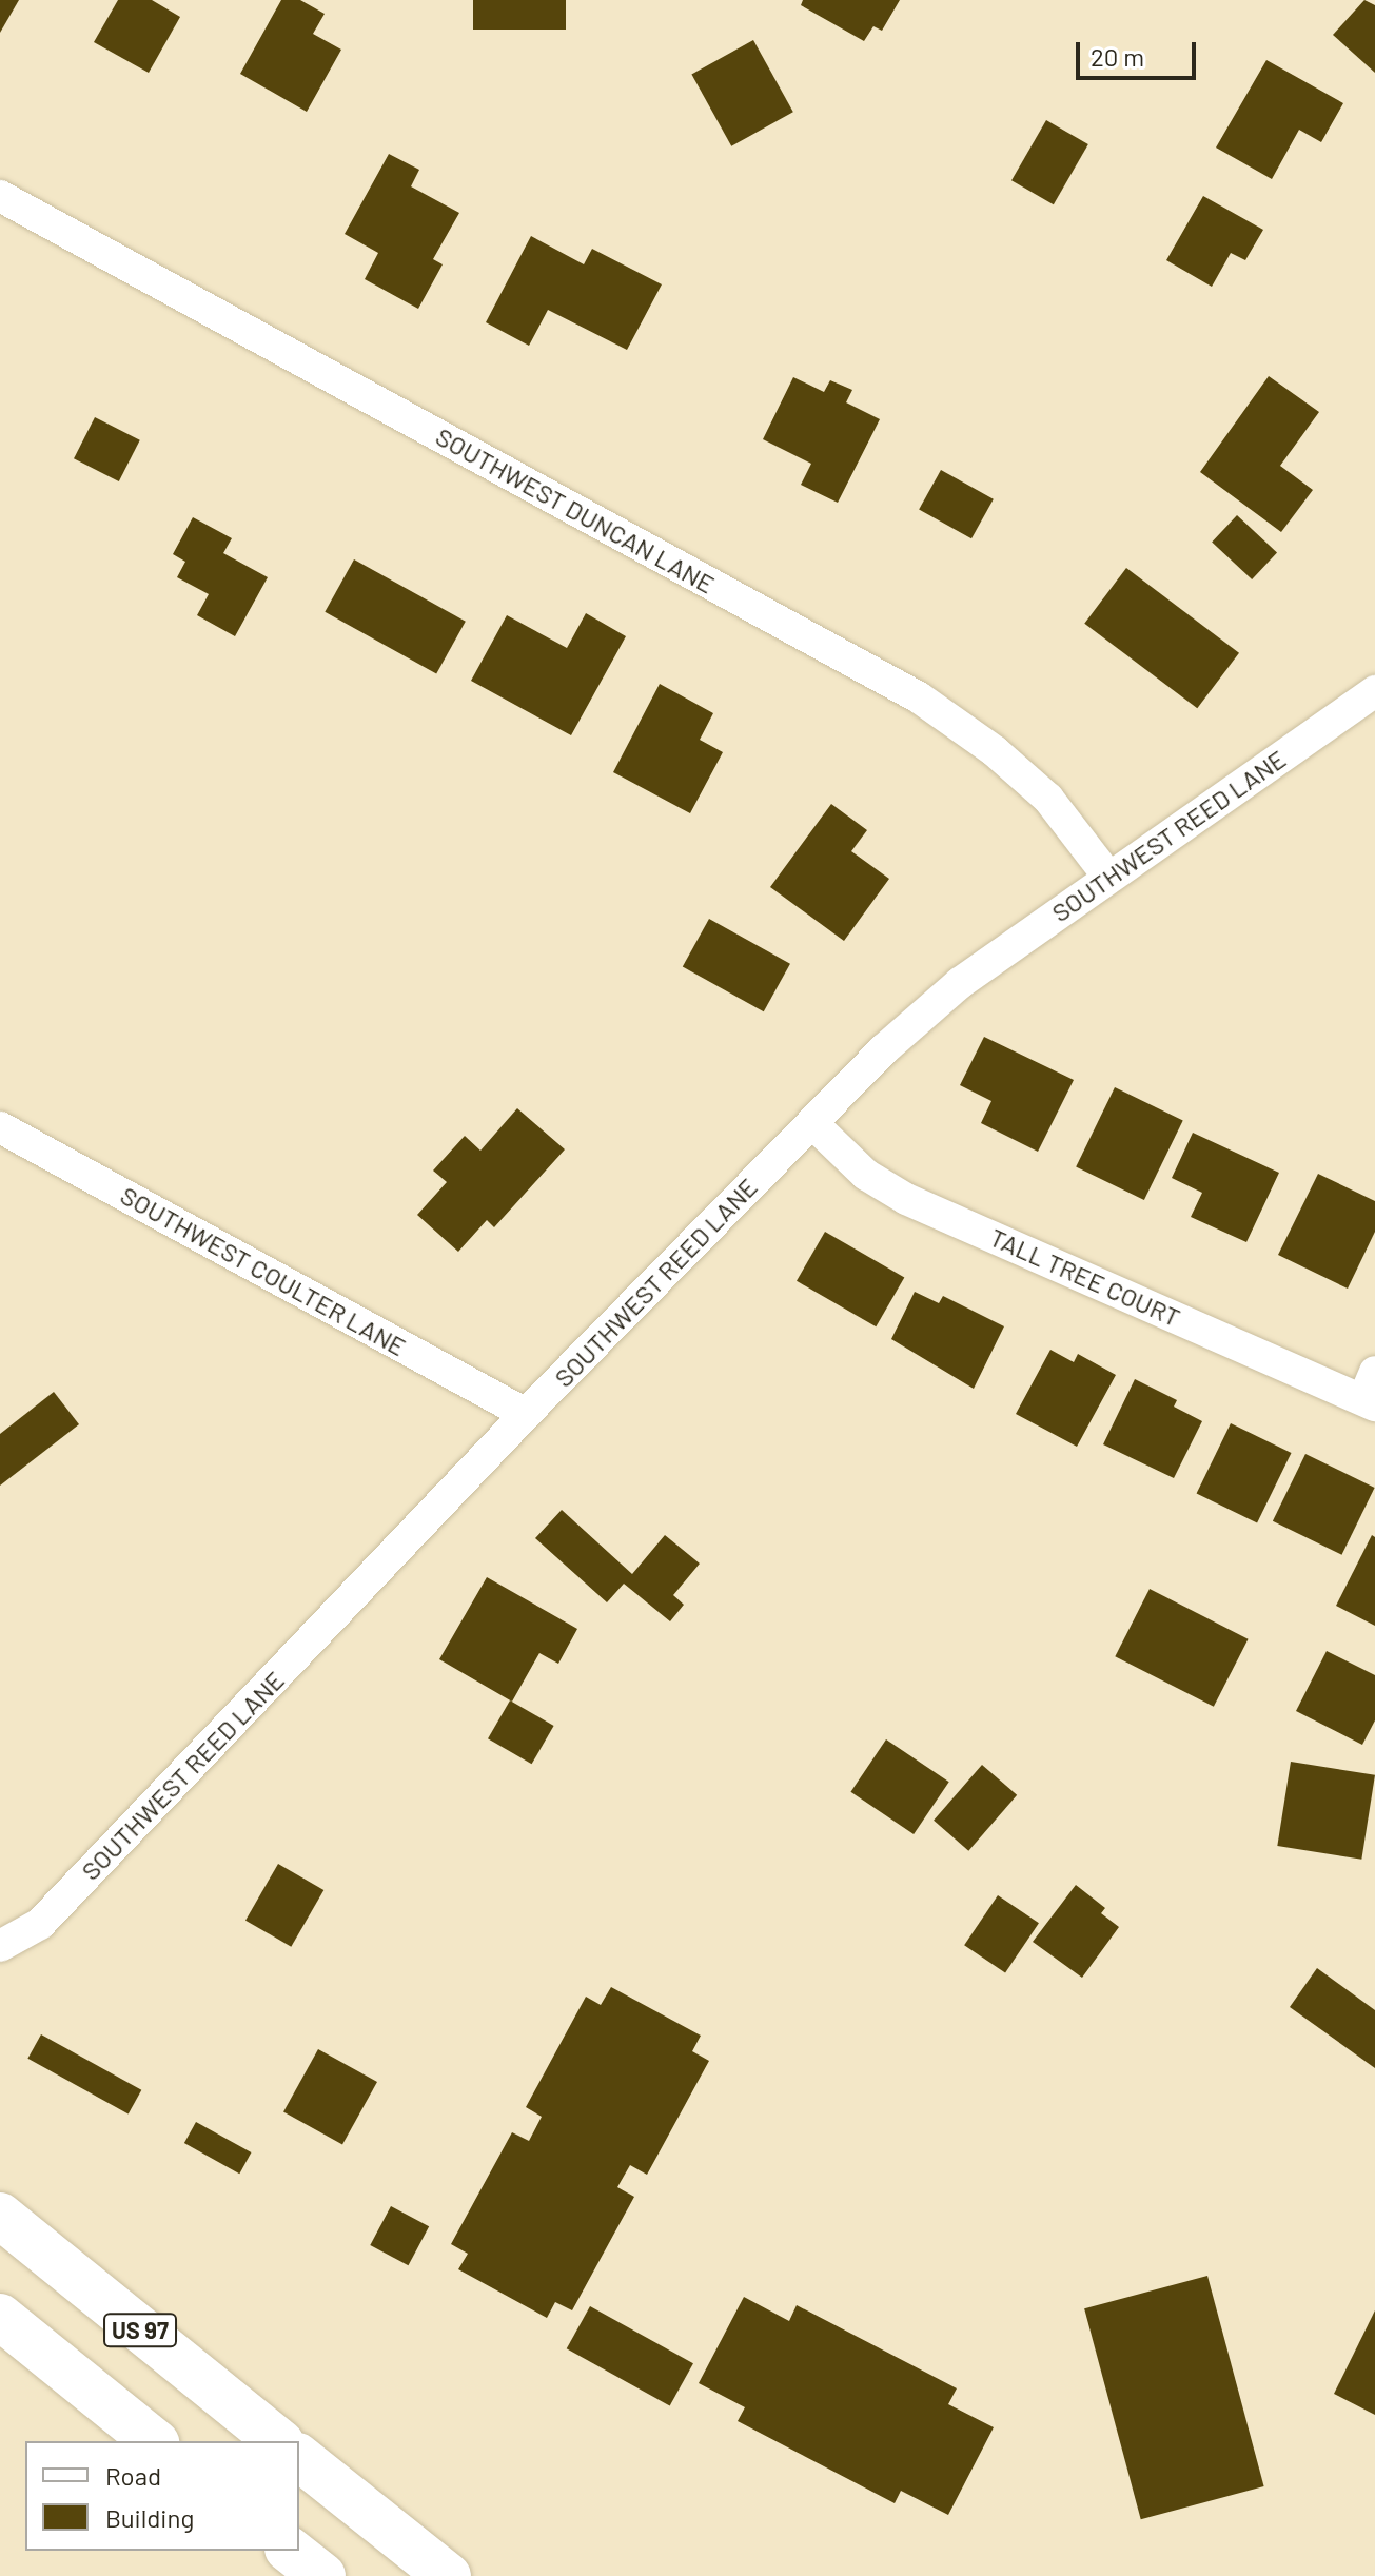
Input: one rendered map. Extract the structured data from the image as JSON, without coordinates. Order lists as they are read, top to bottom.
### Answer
{
  "streets": {
    "highway": ["US 97"],
    "street": [
      "SOUTHWEST DUNCAN LANE",
      "SOUTHWEST REED LANE",
      "SOUTHWEST COULTER LANE",
      "TALL TREE COURT"
    ]
  },
  "crossings": [
    ["SOUTHWEST DUNCAN LANE", "SOUTHWEST REED LANE"],
    ["SOUTHWEST REED LANE", "SOUTHWEST COULTER LANE"],
    ["SOUTHWEST REED LANE", "TALL TREE COURT"]
  ],
  "legend": ["Road", "Building"],
  "scale_bar": "20 m"
}
